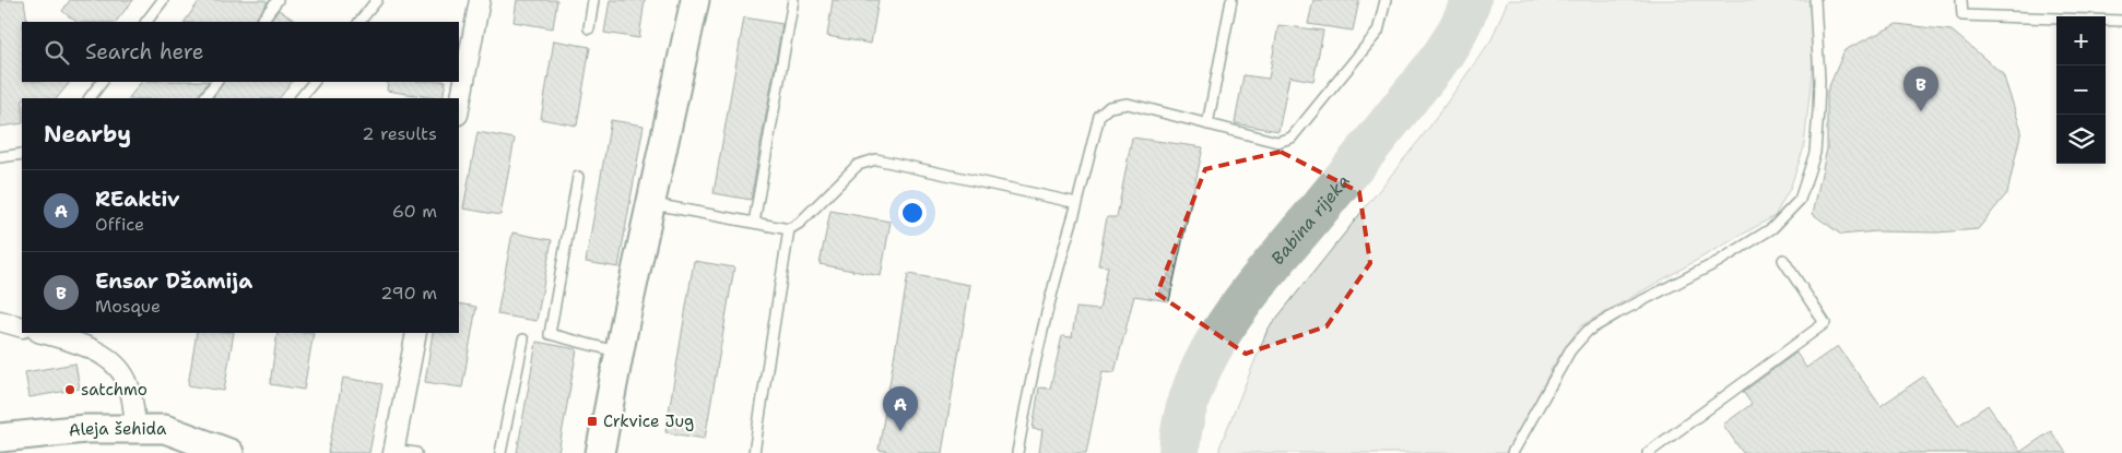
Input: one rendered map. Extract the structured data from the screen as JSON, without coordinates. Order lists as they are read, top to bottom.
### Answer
{
  "streets": {
    "main road": ["Aleja šehida"]
  },
  "water": ["Babina rijeka"],
  "places": {
    "other": ["satchmo"],
    "transit": ["Crkvice Jug"]
  },
  "page": {
    "map_buttons": ["+", "−"],
    "search": "Search here",
    "pins": ["B", "A"],
    "heading": ["Nearby", "2 results"],
    "list": [
      {
        "mark": "A",
        "name": "REaktiv",
        "note": "Office",
        "value": "60 m"
      },
      {
        "mark": "B",
        "name": "Ensar Džamija",
        "note": "Mosque",
        "value": "290 m"
      }
    ]
  }
}
